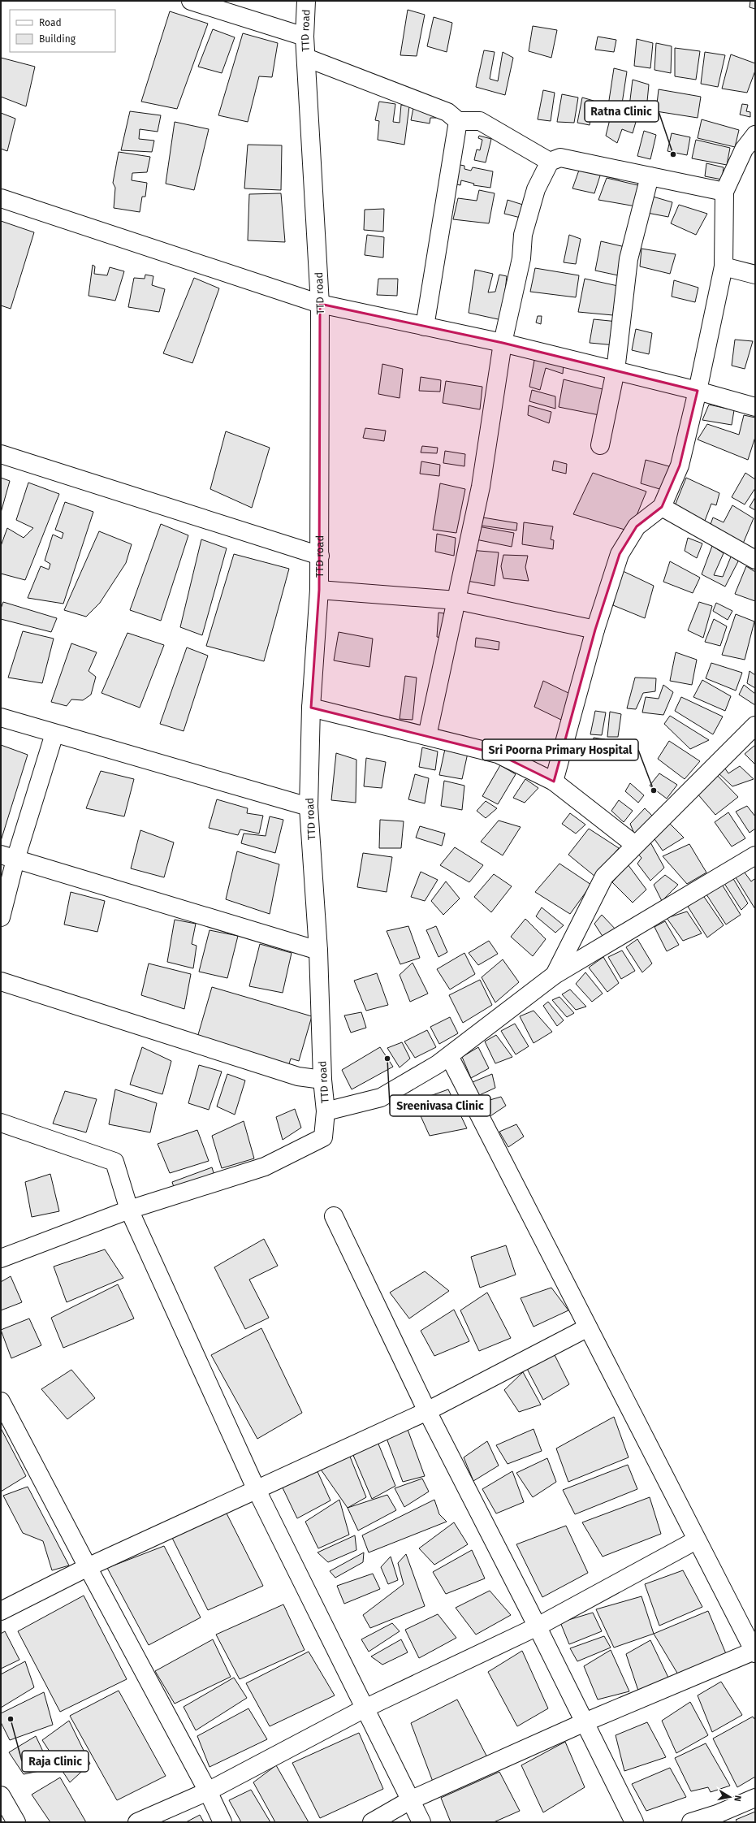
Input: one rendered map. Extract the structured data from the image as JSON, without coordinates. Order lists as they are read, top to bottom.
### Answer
{
  "streets": {
    "street": ["TTD road"]
  },
  "places": [
    "Ratna Clinic",
    "Sri Poorna Primary Hospital",
    "Sreenivasa Clinic",
    "Raja Clinic"
  ],
  "legend": ["Road", "Building"],
  "north": "right"
}
